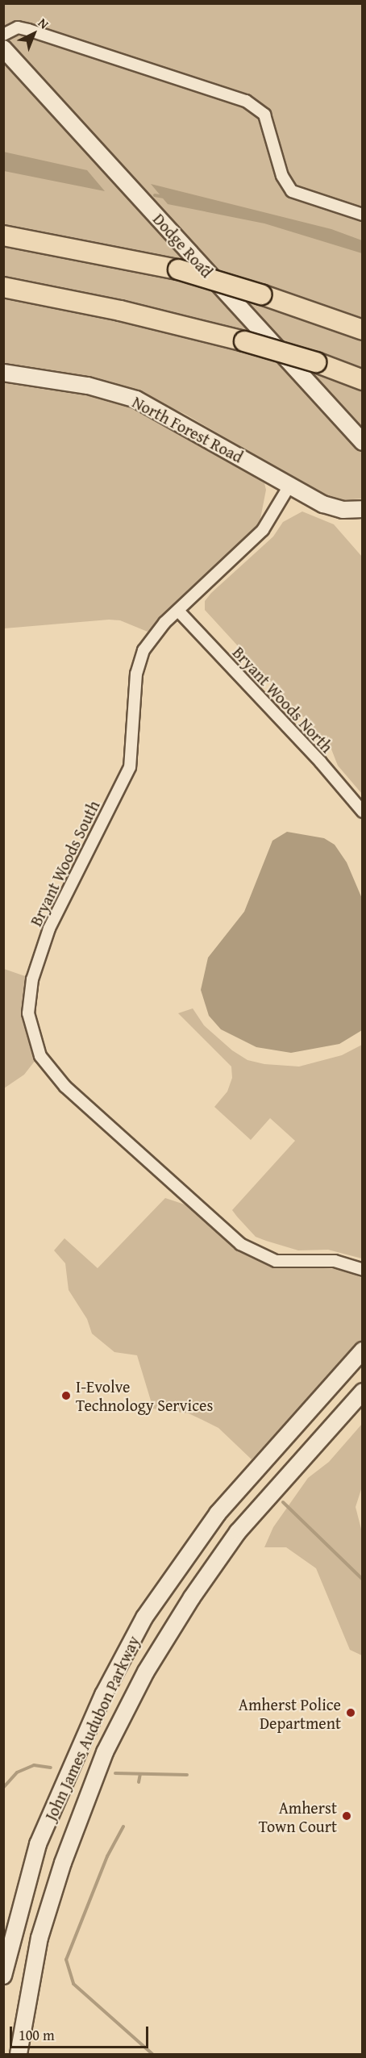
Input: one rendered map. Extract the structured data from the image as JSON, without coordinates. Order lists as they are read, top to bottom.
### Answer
{
  "streets": {
    "main road": ["Dodge Road", "North Forest Road", "John James Audubon Parkway"],
    "street": ["Bryant Woods North", "Bryant Woods South"]
  },
  "crossings": [
    ["North Forest Road", "Bryant Woods South"],
    ["Bryant Woods North", "Bryant Woods South"]
  ],
  "places": ["I-Evolve Technology Services", "Amherst Police Department", "Amherst Town Court"],
  "scale_bar": "100 m",
  "north": "top right"
}
